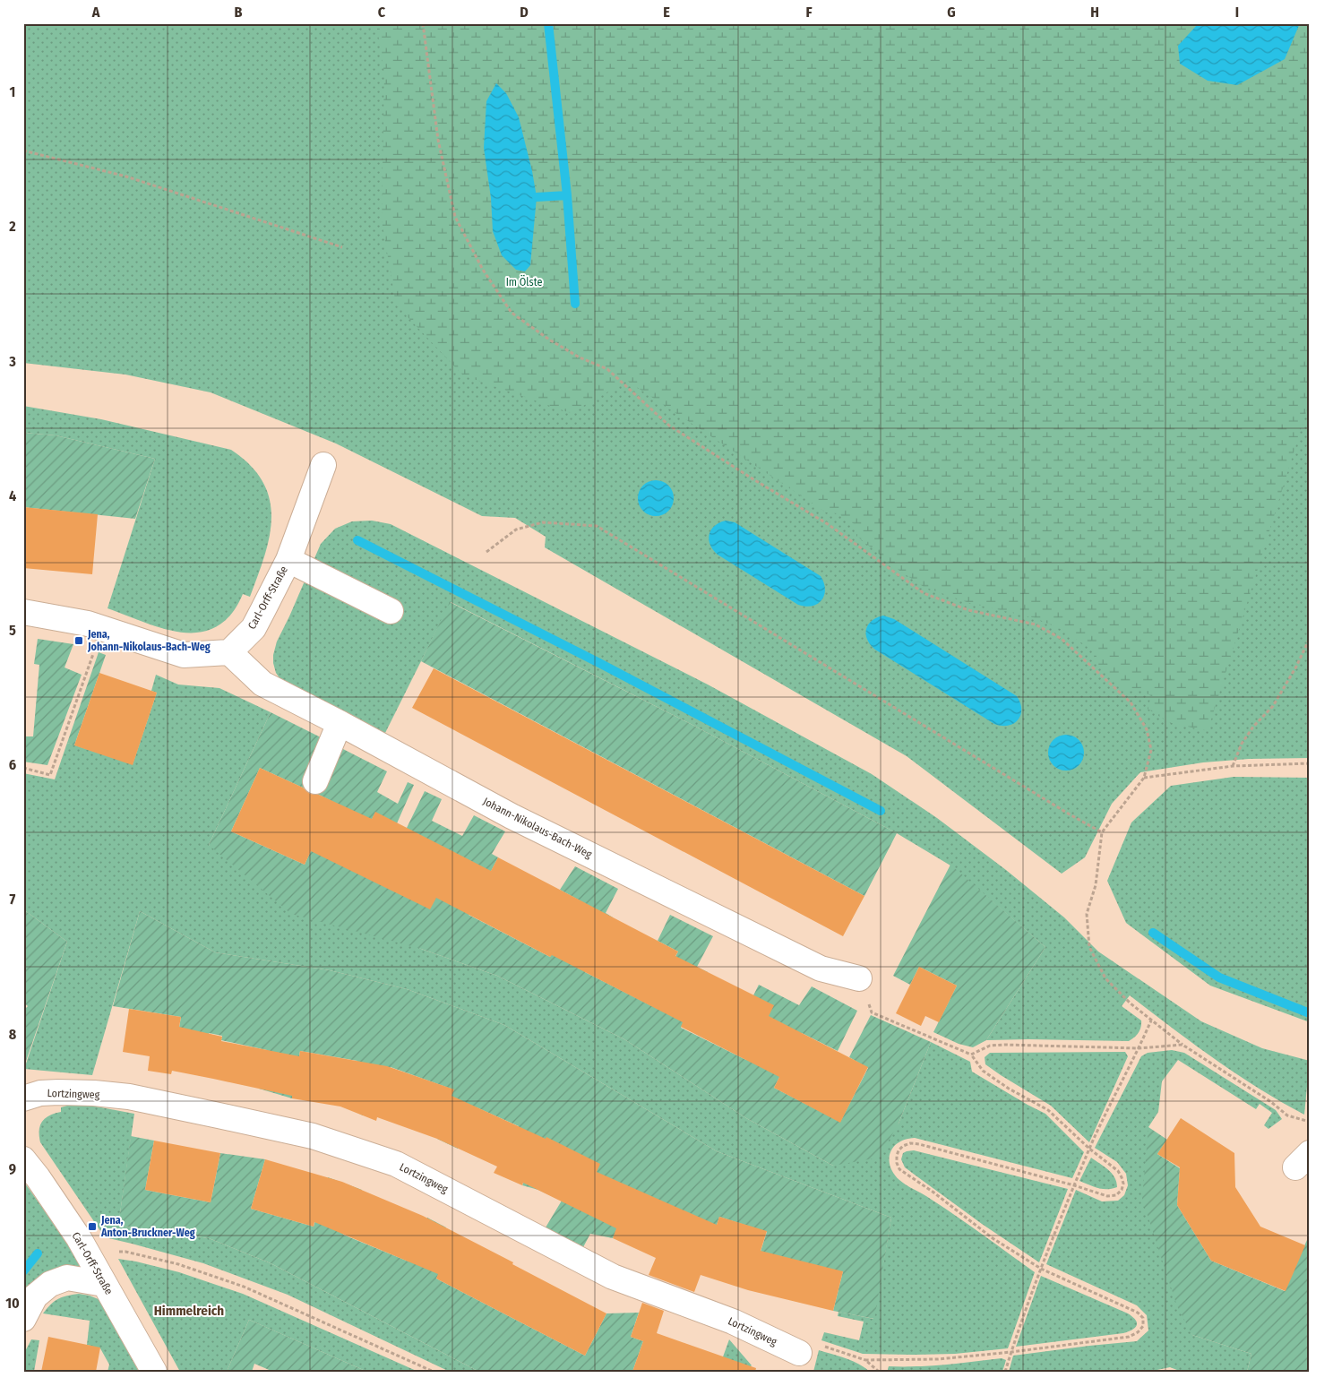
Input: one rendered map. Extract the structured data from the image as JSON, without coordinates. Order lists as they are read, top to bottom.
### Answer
{
  "streets": {
    "street": ["Carl-Orff-Straße", "Johann-Nikolaus-Bach-Weg", "Lortzingweg"]
  },
  "crossings": [
    ["Carl-Orff-Straße", "Johann-Nikolaus-Bach-Weg"]
  ],
  "districts": ["Himmelreich"],
  "parks": ["Im Ölste"],
  "places": {
    "transit": ["Jena, Johann-Nikolaus-Bach-Weg", "Jena, Anton-Bruckner-Weg"]
  },
  "grid": {
    "columns": [
      "A",
      "B",
      "C",
      "D",
      "E",
      "F",
      "G",
      "H",
      "I"
    ],
    "rows": [
      "1",
      "2",
      "3",
      "4",
      "5",
      "6",
      "7",
      "8",
      "9",
      "10"
    ]
  }
}
